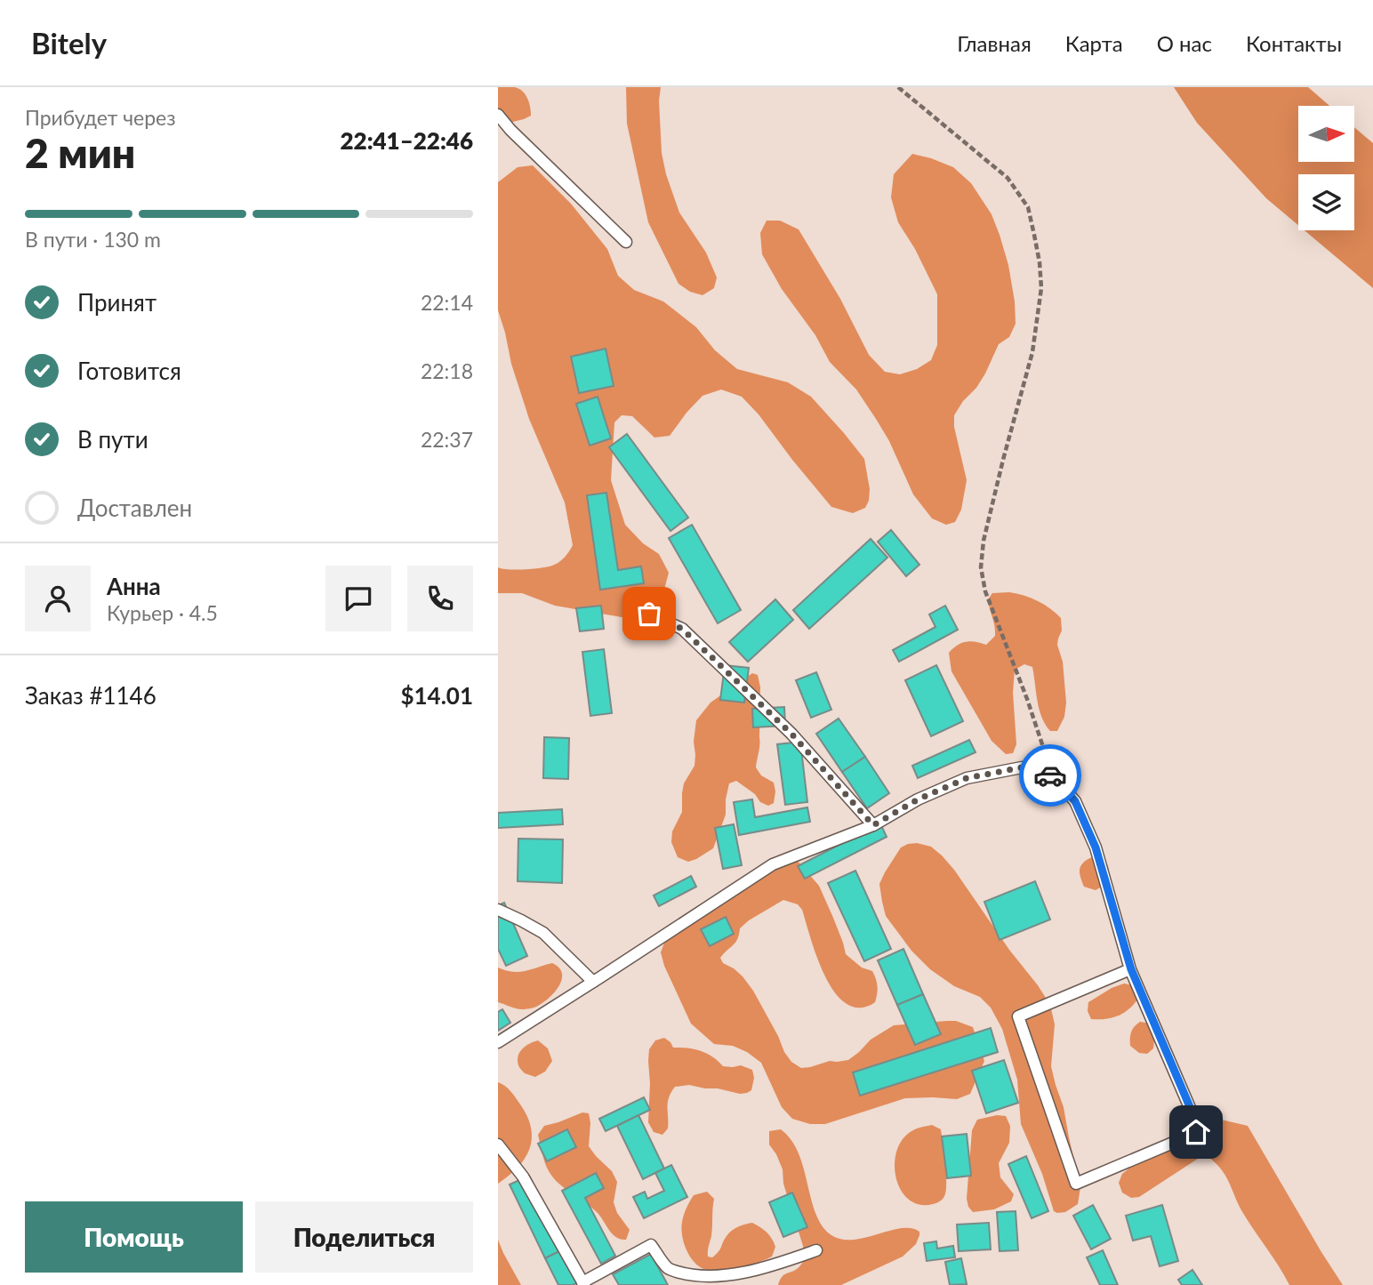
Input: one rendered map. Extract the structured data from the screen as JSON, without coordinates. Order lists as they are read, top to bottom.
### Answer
{
  "north": "right",
  "page": {
    "header": "Bitely",
    "nav": [
      "Главная",
      "Карта",
      "О нас",
      "Контакты"
    ],
    "heading": ["2 мин", "Прибудет через", "22:41–22:46"],
    "panel": [
      "Анна",
      "Курьер · 4.5",
      "Заказ #1146",
      "$14.01"
    ],
    "bar": "В пути · 130 m",
    "list": [
      ["Принят", "22:14"],
      ["Готовится", "22:18"],
      ["В пути", "22:37"],
      "Доставлен"
    ],
    "buttons": ["Помощь", "Поделиться"]
  }
}
